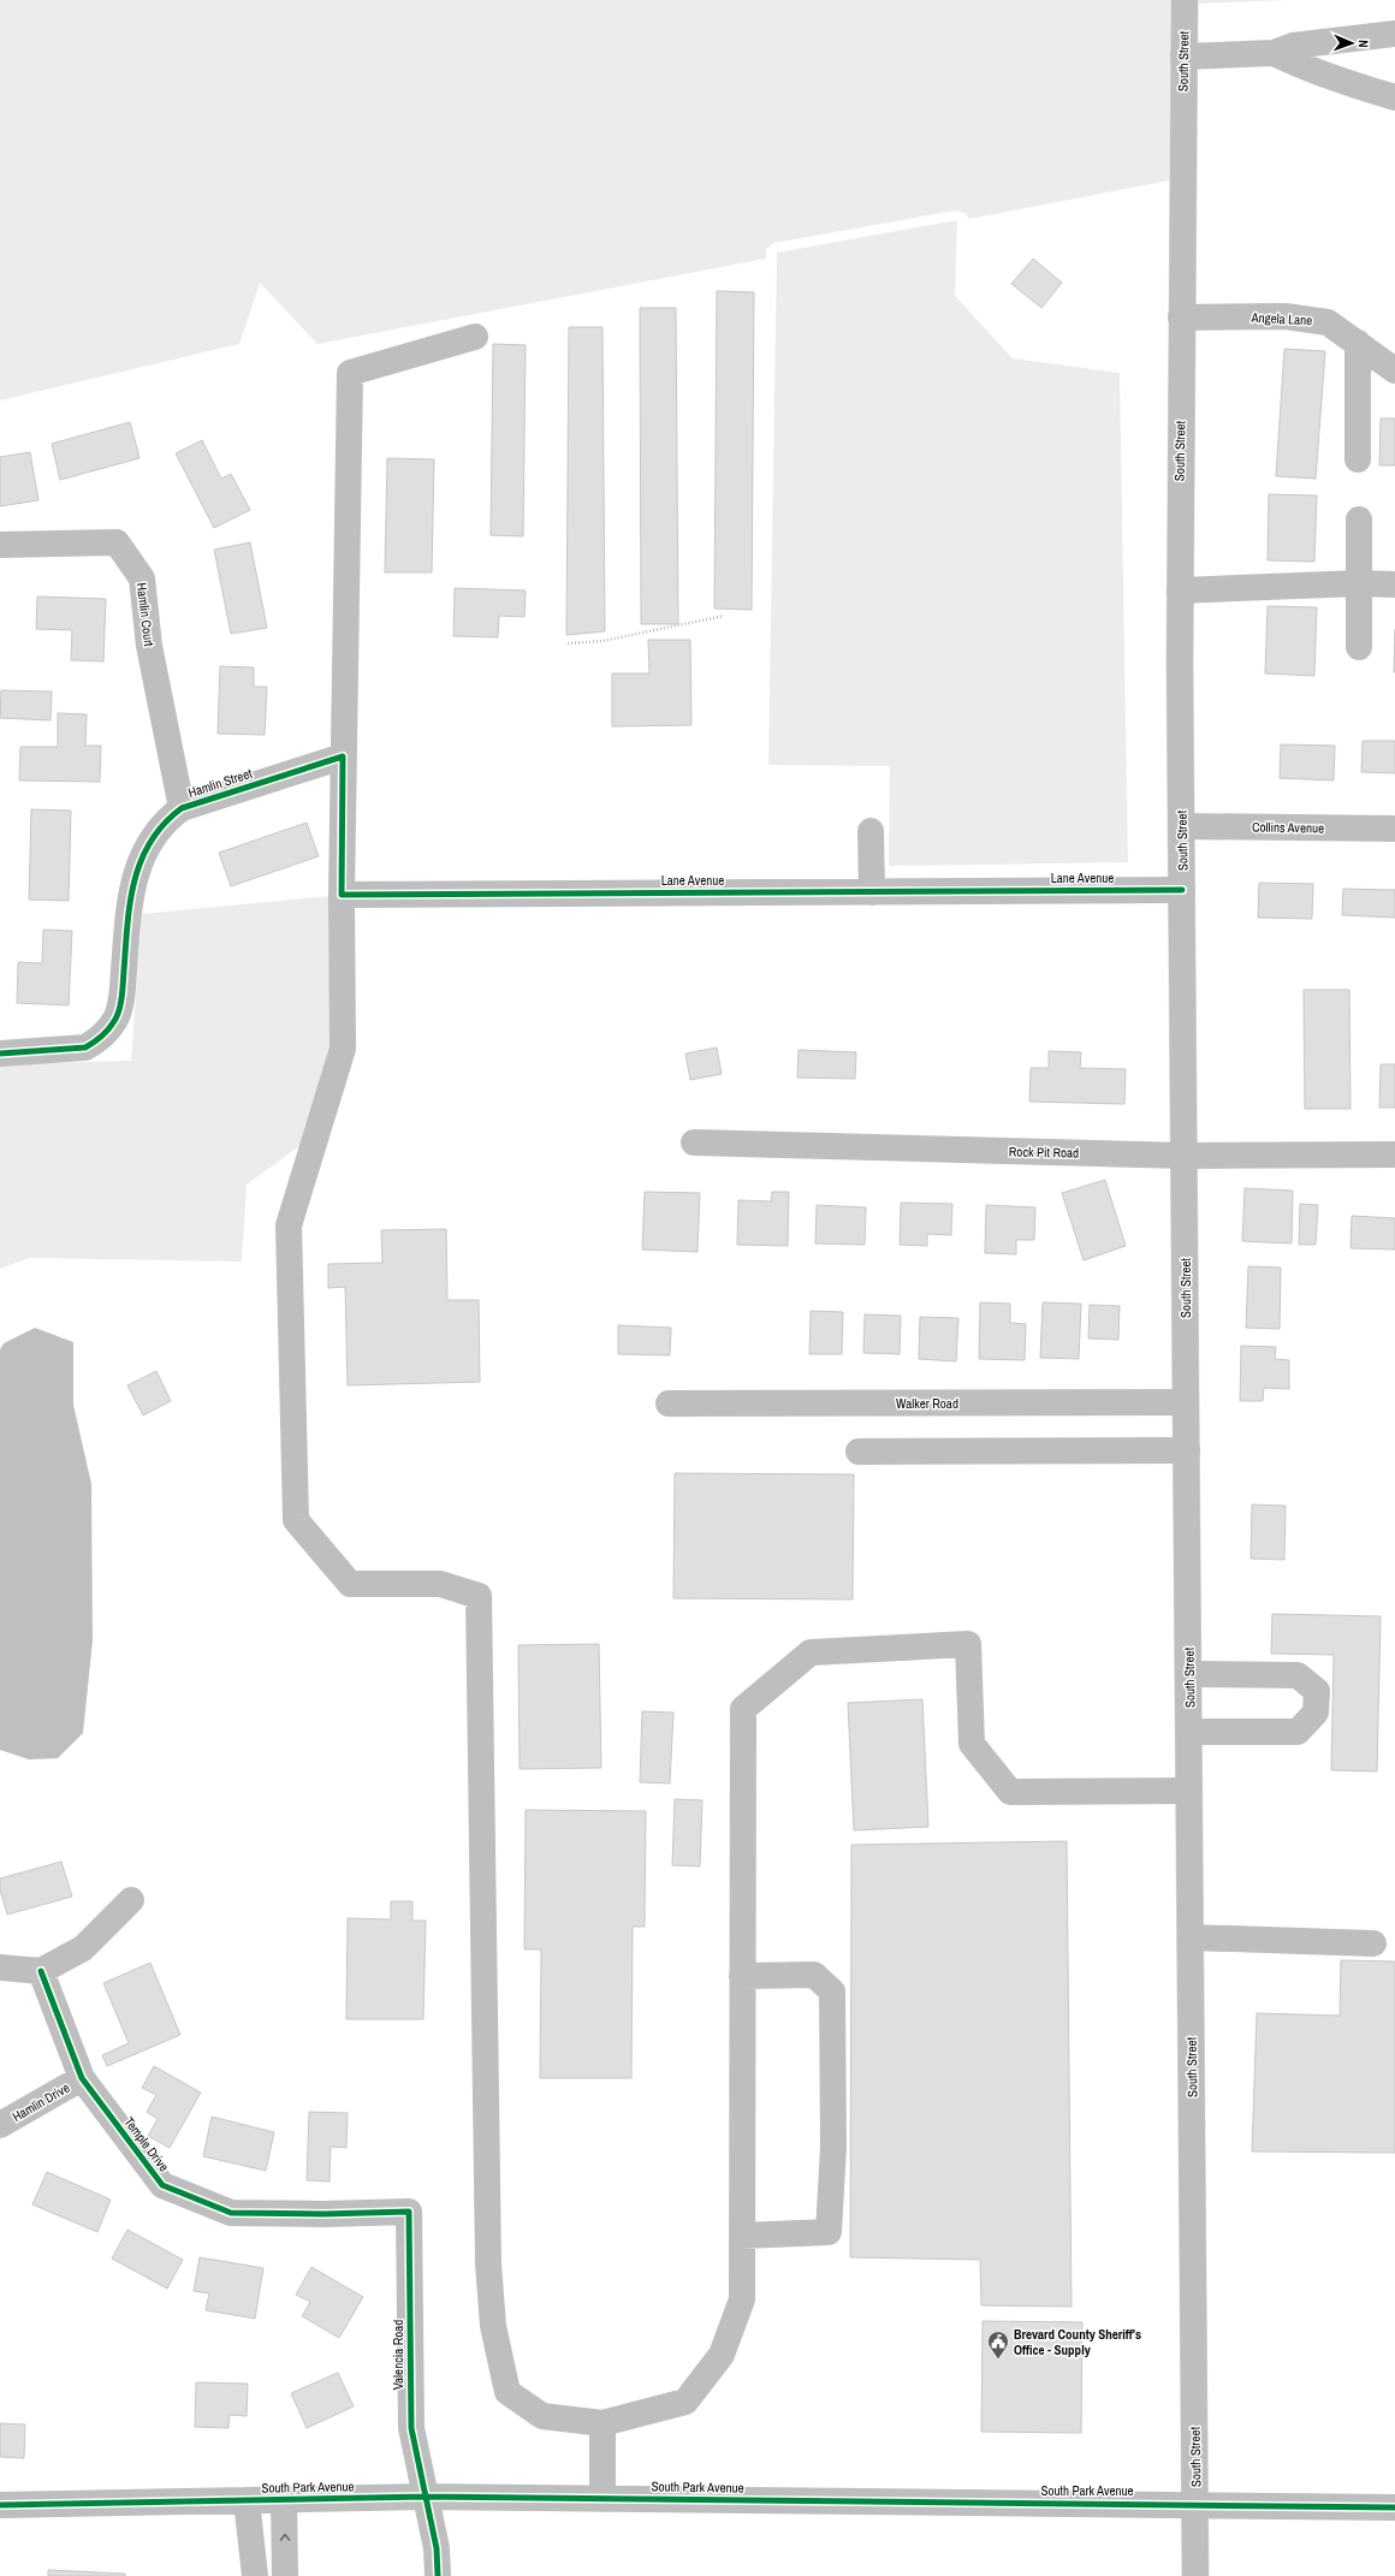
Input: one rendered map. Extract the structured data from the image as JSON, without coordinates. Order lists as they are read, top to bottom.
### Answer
{
  "streets": {
    "street": [
      "South Street",
      "Angela Lane",
      "Hamlin Court",
      "Hamlin Street",
      "Collins Avenue",
      "Lane Avenue",
      "Rock Pit Road",
      "Walker Road",
      "Hamlin Drive",
      "Temple Drive",
      "Valencia Road",
      "South Park Avenue"
    ]
  },
  "crossings": [
    ["South Street", "Angela Lane"],
    ["South Street", "Collins Avenue"],
    ["South Street", "Lane Avenue"],
    ["South Street", "Rock Pit Road"],
    ["South Street", "Walker Road"],
    ["South Street", "South Park Avenue"],
    ["Hamlin Court", "Hamlin Street"],
    ["Hamlin Drive", "Temple Drive"],
    ["Temple Drive", "Valencia Road"],
    ["Valencia Road", "South Park Avenue"]
  ],
  "places": {
    "public building": ["Brevard County Sheriff's Office - Supply"]
  },
  "north": "right"
}
